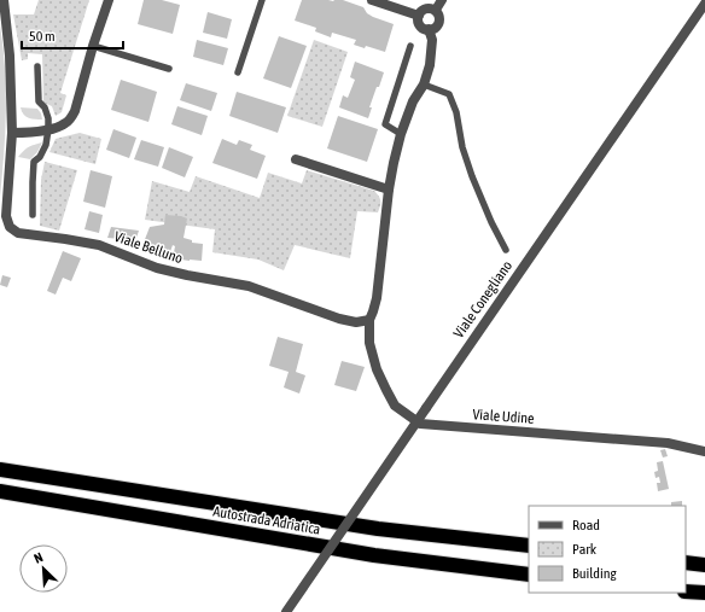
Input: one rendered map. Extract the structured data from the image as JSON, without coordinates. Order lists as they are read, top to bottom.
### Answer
{
  "streets": {
    "highway": ["Autostrada Adriatica"],
    "street": ["Viale Belluno", "Viale Conegliano", "Viale Udine"]
  },
  "crossings": [
    ["Viale Belluno", "Viale Udine"]
  ],
  "legend": ["Road", "Park", "Building"],
  "scale_bar": "50 m",
  "north": "top left"
}
